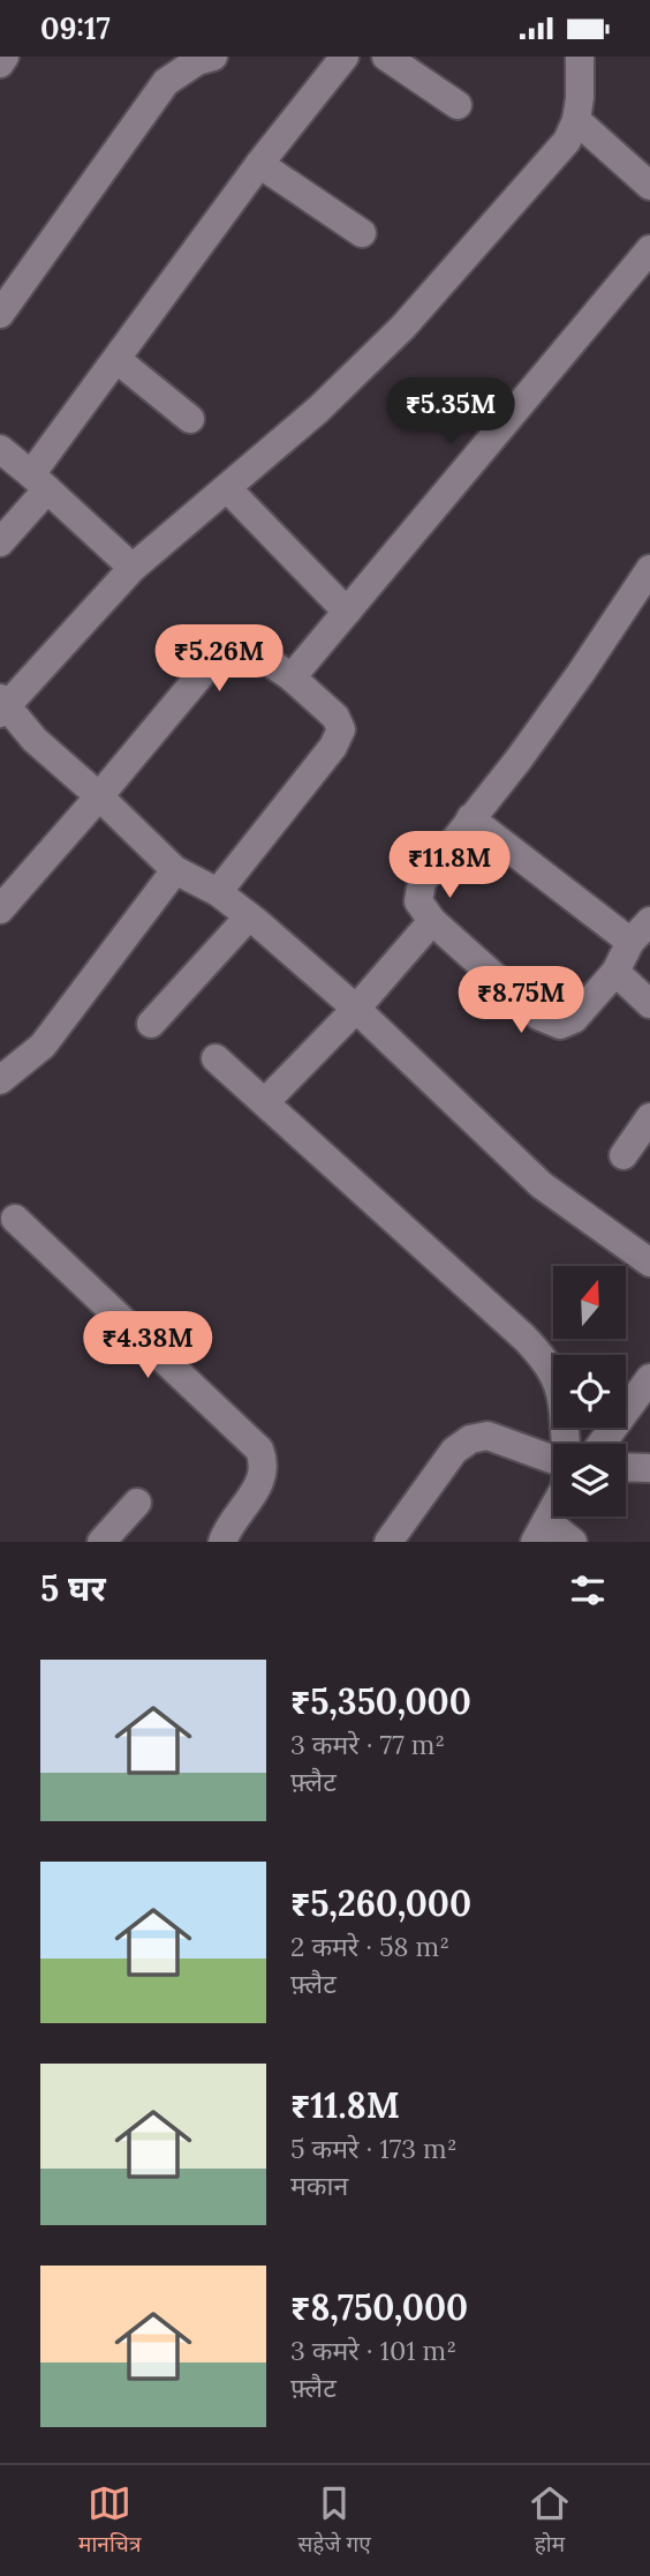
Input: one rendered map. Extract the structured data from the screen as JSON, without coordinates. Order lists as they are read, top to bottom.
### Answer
{
  "north": "top",
  "page": {
    "status": "09:17",
    "price": [
      "₹5.35M",
      "₹5.26M",
      "₹11.8M",
      "₹8.75M",
      "₹4.38M"
    ],
    "heading": "5 घर",
    "list": [
      {
        "name": "₹5,350,000",
        "note": "3 कमरे · 77 m² · फ़्लैट"
      },
      {
        "name": "₹5,260,000",
        "note": "2 कमरे · 58 m² · फ़्लैट"
      },
      {
        "name": "₹11.8M",
        "note": "5 कमरे · 173 m² · मकान"
      },
      {
        "name": "₹8,750,000",
        "note": "3 कमरे · 101 m² · फ़्लैट"
      }
    ],
    "tabs": ["मानचित्र", "सहेजे गए", "होम"]
  }
}
